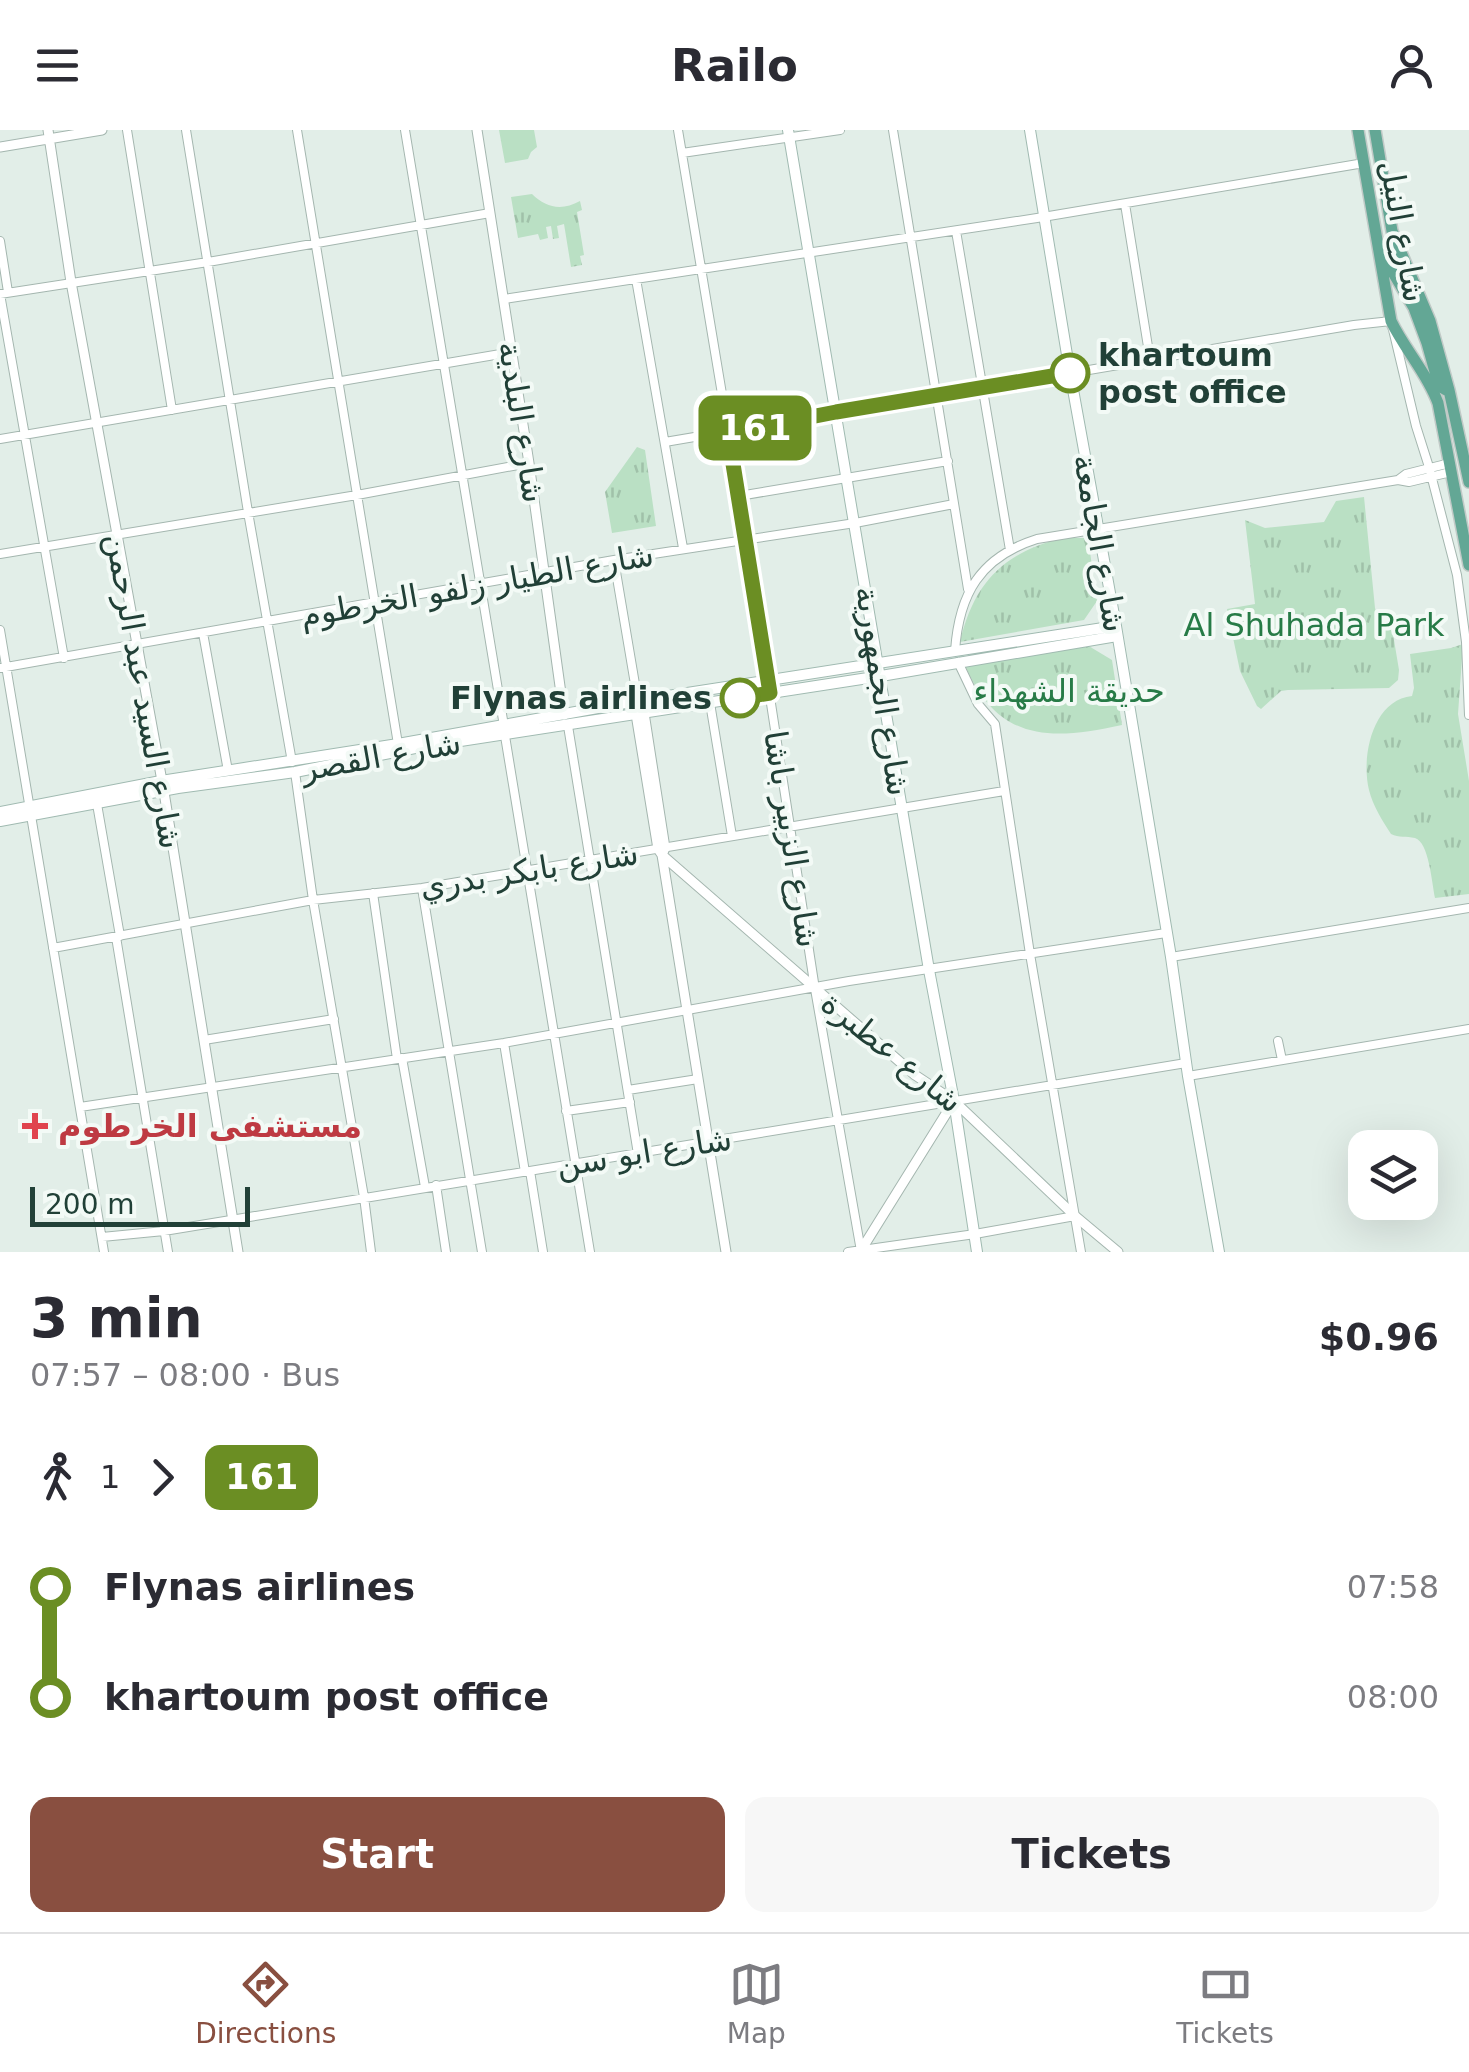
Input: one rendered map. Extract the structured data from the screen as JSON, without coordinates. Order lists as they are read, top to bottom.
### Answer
{
  "streets": {
    "main road": [
      "شارع النيل",
      "شارع الجامعة",
      "شارع الجمهورية",
      "شارع القصر"
    ],
    "street": [
      "شارع البلدية",
      "شارع الطيار زلفو الخرطوم",
      "شارع السيد عبد الرحمن",
      "شارع الزبير باشا",
      "شارع بابكر بدري",
      "شارع عطبرة",
      "شارع ابو سن"
    ]
  },
  "crossings": [
    ["شارع البلدية", "شارع الطيار زلفو الخرطوم"],
    ["شارع البلدية", "شارع القصر"],
    ["شارع الجامعة", "شارع القصر"],
    ["شارع الجامعة", "شارع ابو سن"],
    ["شارع الطيار زلفو الخرطوم", "شارع السيد عبد الرحمن"],
    ["شارع الطيار زلفو الخرطوم", "شارع الجمهورية"],
    ["شارع الطيار زلفو الخرطوم", "شارع الزبير باشا"],
    ["شارع السيد عبد الرحمن", "شارع القصر"],
    ["شارع السيد عبد الرحمن", "شارع بابكر بدري"],
    ["شارع السيد عبد الرحمن", "شارع ابو سن"],
    ["شارع الجمهورية", "شارع القصر"],
    ["شارع الجمهورية", "شارع بابكر بدري"],
    ["شارع الجمهورية", "شارع عطبرة"],
    ["شارع الجمهورية", "شارع ابو سن"],
    ["شارع القصر", "شارع الزبير باشا"],
    ["شارع الزبير باشا", "شارع بابكر بدري"],
    ["شارع الزبير باشا", "شارع عطبرة"],
    ["شارع الزبير باشا", "شارع ابو سن"],
    ["شارع بابكر بدري", "شارع عطبرة"],
    ["شارع عطبرة", "شارع ابو سن"]
  ],
  "parks": ["Al Shuhada Park", "حديقة الشهداء"],
  "places": {
    "other": ["khartoum post office", "Flynas airlines"],
    "health": ["مستشفى الخرطوم"]
  },
  "lines": ["bus line 161"],
  "scale_bar": "200 m",
  "page": {
    "header": "Railo",
    "on_map": "161",
    "scale": "200 m",
    "heading": ["3 min", "07:57 – 08:00 · Bus", "$0.96"],
    "legs": ["1", "161"],
    "list": [
      {
        "name": "Flynas airlines",
        "value": "07:58"
      },
      {
        "name": "khartoum post office",
        "value": "08:00"
      }
    ],
    "buttons": ["Start", "Tickets"],
    "tabs": ["Directions", "Map", "Tickets"]
  }
}
